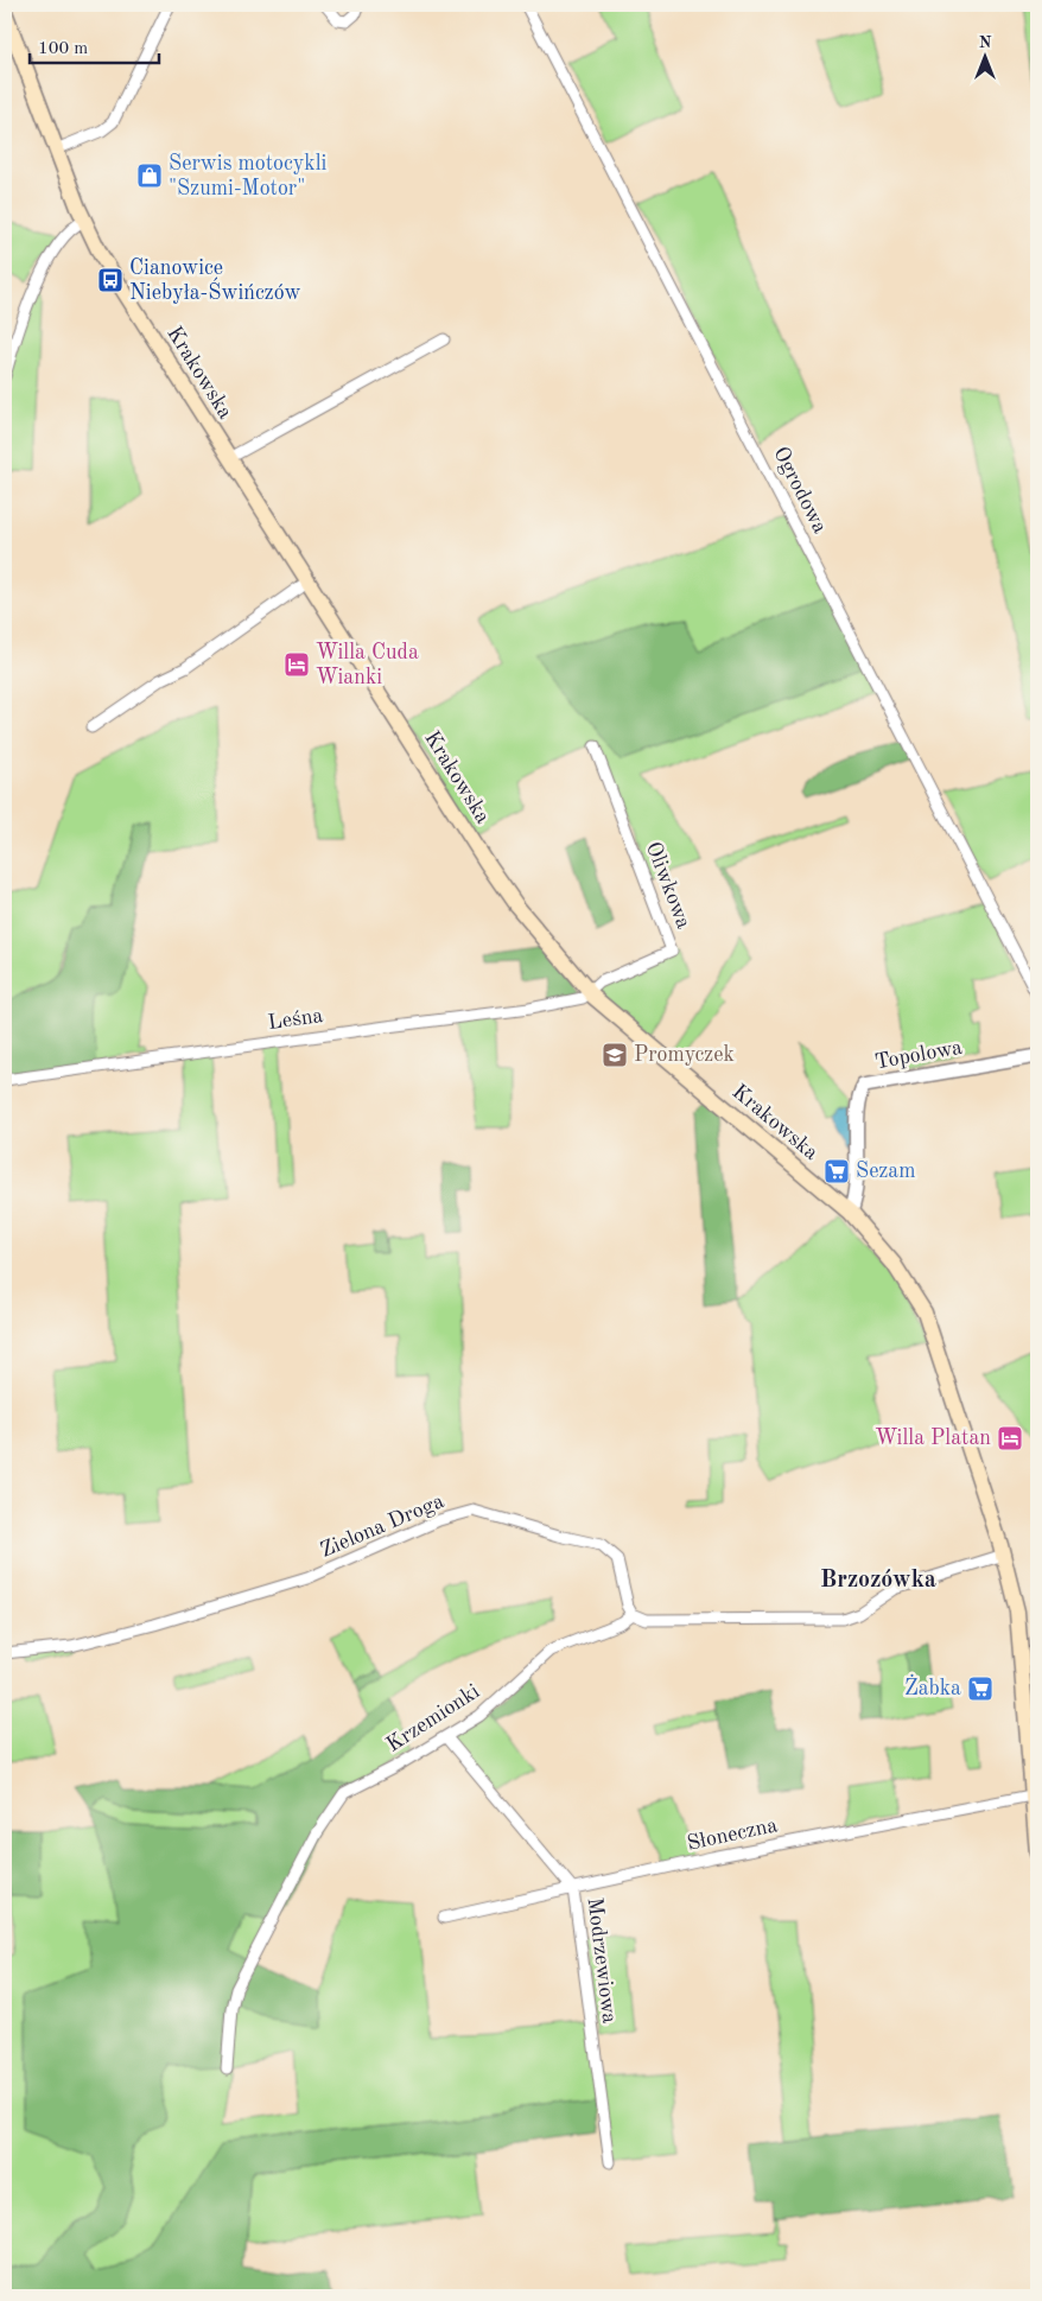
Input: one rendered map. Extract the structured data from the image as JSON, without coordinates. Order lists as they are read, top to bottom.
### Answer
{
  "streets": {
    "main road": ["Krakowska"],
    "street": [
      "Ogrodowa",
      "Oliwkowa",
      "Leśna",
      "Topolowa",
      "Zielona Droga",
      "Krzemionki",
      "Słoneczna",
      "Modrzewiowa"
    ]
  },
  "crossings": [
    ["Krakowska", "Oliwkowa"],
    ["Krakowska", "Leśna"],
    ["Krakowska", "Topolowa"],
    ["Krakowska", "Słoneczna"],
    ["Oliwkowa", "Leśna"],
    ["Zielona Droga", "Krzemionki"],
    ["Krzemionki", "Modrzewiowa"],
    ["Słoneczna", "Modrzewiowa"]
  ],
  "districts": ["Brzozówka"],
  "places": {
    "shop": ["Serwis motocykli \"Szumi-Motor\""],
    "bus stop": ["Cianowice Niebyła-Świńczów"],
    "hotel": ["Willa Cuda Wianki", "Willa Platan"],
    "school or university": ["Promyczek"],
    "supermarket": ["Sezam", "Żabka"]
  },
  "scale_bar": "100 m",
  "north": "top"
}
